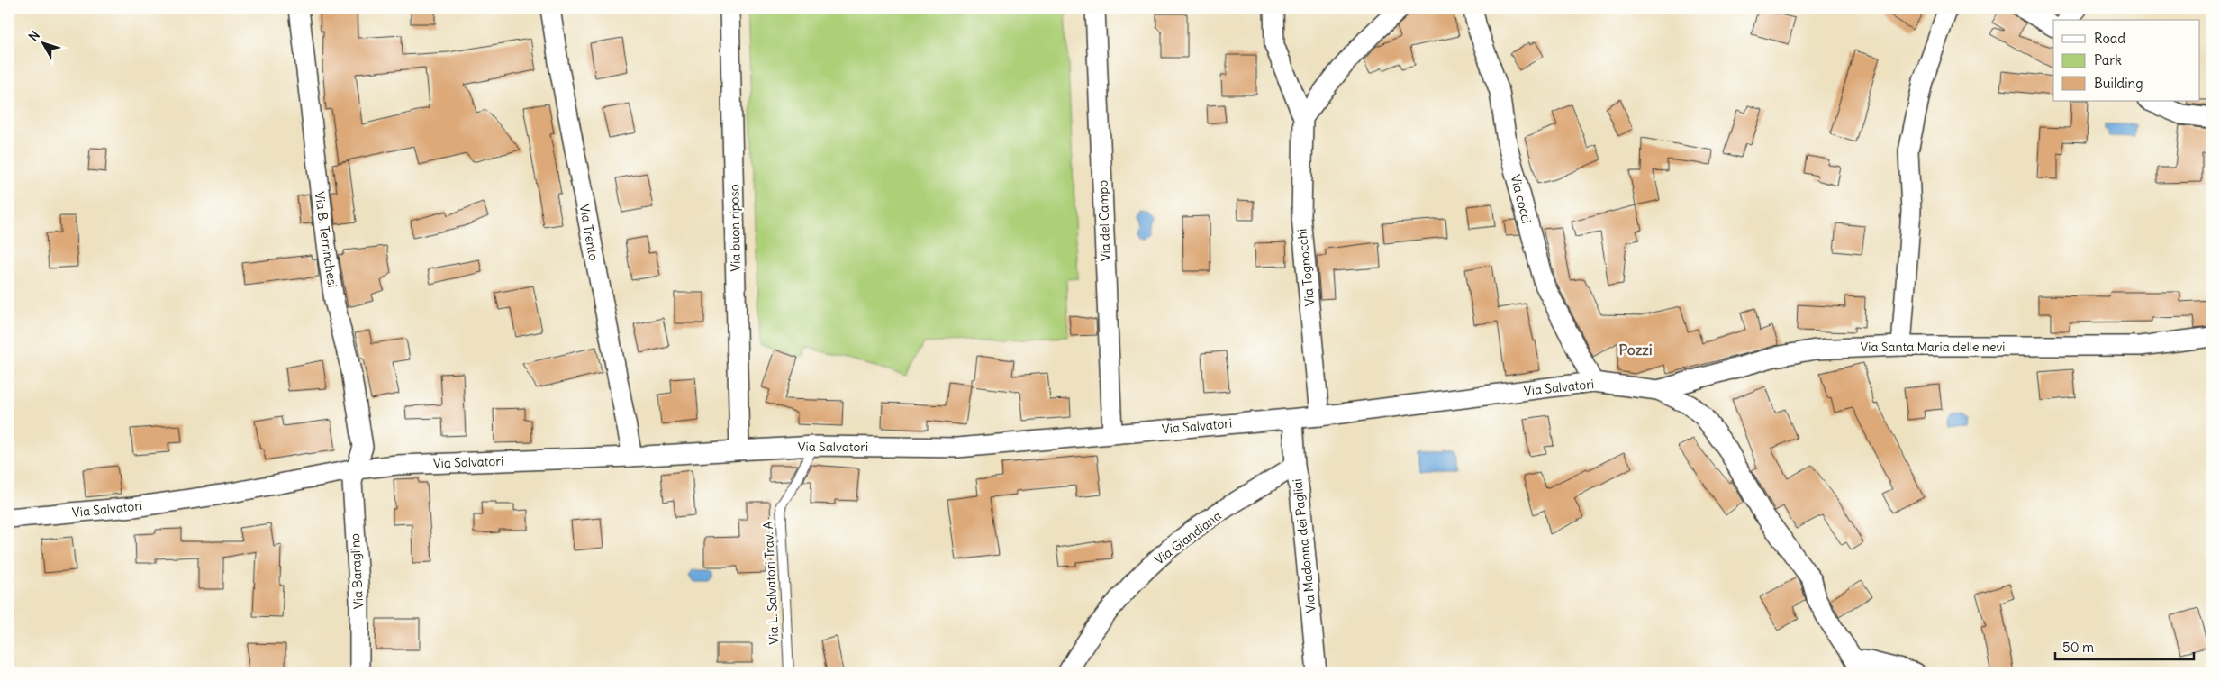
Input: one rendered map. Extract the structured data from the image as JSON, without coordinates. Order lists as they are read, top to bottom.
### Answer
{
  "streets": {
    "street": [
      "Via cocci",
      "Via del Campo",
      "Via buon riposo",
      "Via Trento",
      "Via B. Terrinchesi",
      "Via Tognocchi",
      "Via Santa Maria delle nevi",
      "Via Salvatori",
      "Via Giandiana",
      "Via Madonna dei Pagliai",
      "Via Baraglino"
    ],
    "lane": ["Via L. Salvatori Trav. A"]
  },
  "crossings": [
    ["Via cocci", "Via Salvatori"],
    ["Via del Campo", "Via Salvatori"],
    ["Via buon riposo", "Via Salvatori"],
    ["Via Trento", "Via Salvatori"],
    ["Via B. Terrinchesi", "Via Salvatori"],
    ["Via B. Terrinchesi", "Via Baraglino"],
    ["Via Tognocchi", "Via Salvatori"],
    ["Via Santa Maria delle nevi", "Via Salvatori"],
    ["Via Salvatori", "Via Madonna dei Pagliai"],
    ["Via Salvatori", "Via Baraglino"],
    ["Via Salvatori", "Via L. Salvatori Trav. A"],
    ["Via Giandiana", "Via Madonna dei Pagliai"]
  ],
  "districts": ["Pozzi"],
  "legend": ["Road", "Park", "Building"],
  "scale_bar": "50 m",
  "north": "top left"
}
